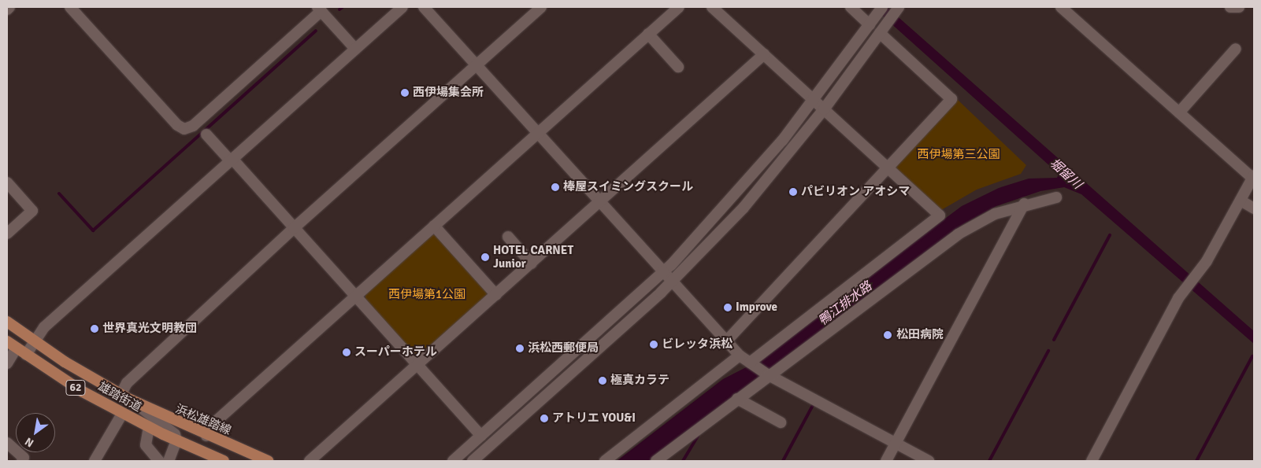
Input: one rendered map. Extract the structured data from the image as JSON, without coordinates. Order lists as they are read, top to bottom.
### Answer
{
  "streets": {
    "main road": ["62", "雄踏街道", "浜松雄踏線"]
  },
  "crossings": [
    ["62", "雄踏街道"],
    ["雄踏街道", "浜松雄踏線"]
  ],
  "water": ["堀留川", "鴨江排水路"],
  "parks": ["西伊場第三公園", "西伊場第1公園"],
  "places": [
    "西伊場集会所",
    "棒屋スイミングスクール",
    "パビリオン アオシマ",
    "HOTEL CARNET Junior",
    "Improve",
    "世界真光文明教団",
    "松田病院",
    "ビレッタ浜松",
    "浜松西郵便局",
    "スーパーホテル",
    "極真カラテ",
    "アトリエ YOU&I"
  ],
  "north": "bottom left"
}
